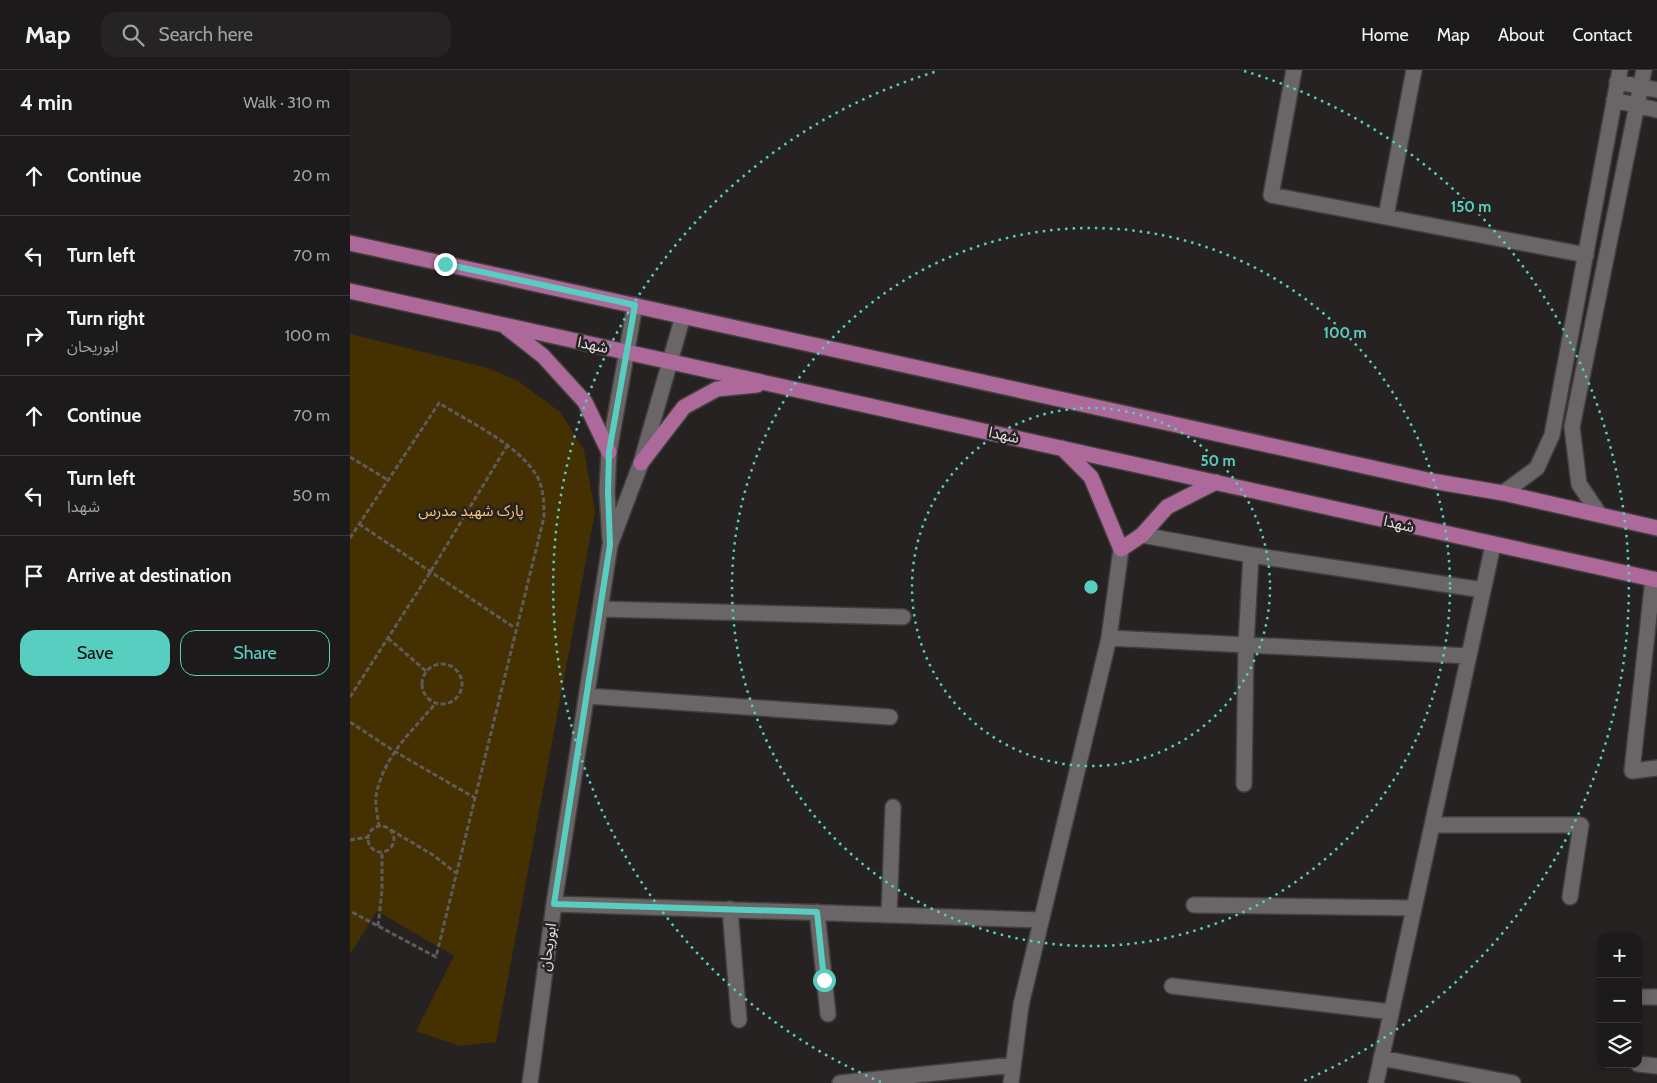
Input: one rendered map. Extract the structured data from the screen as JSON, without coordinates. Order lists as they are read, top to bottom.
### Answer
{
  "streets": {
    "main road": ["شهدا"],
    "street": ["ابوریحان"]
  },
  "parks": ["پارک شهید مدرس"],
  "page": {
    "header": "Map",
    "search": "Search here",
    "nav": [
      "Home",
      "Map",
      "About",
      "Contact"
    ],
    "heading": ["4 min", "Walk · 310 m"],
    "list": [
      ["Continue", "20 m"],
      ["Turn left", "70 m"],
      ["Turn right", "ابوریحان", "100 m"],
      ["Continue", "70 m"],
      ["Turn left", "شهدا", "50 m"],
      "Arrive at destination"
    ],
    "buttons": ["Save", "Share"],
    "map_buttons": ["+", "−"]
  },
  "rings": ["150 m", "100 m", "50 m"]
}
